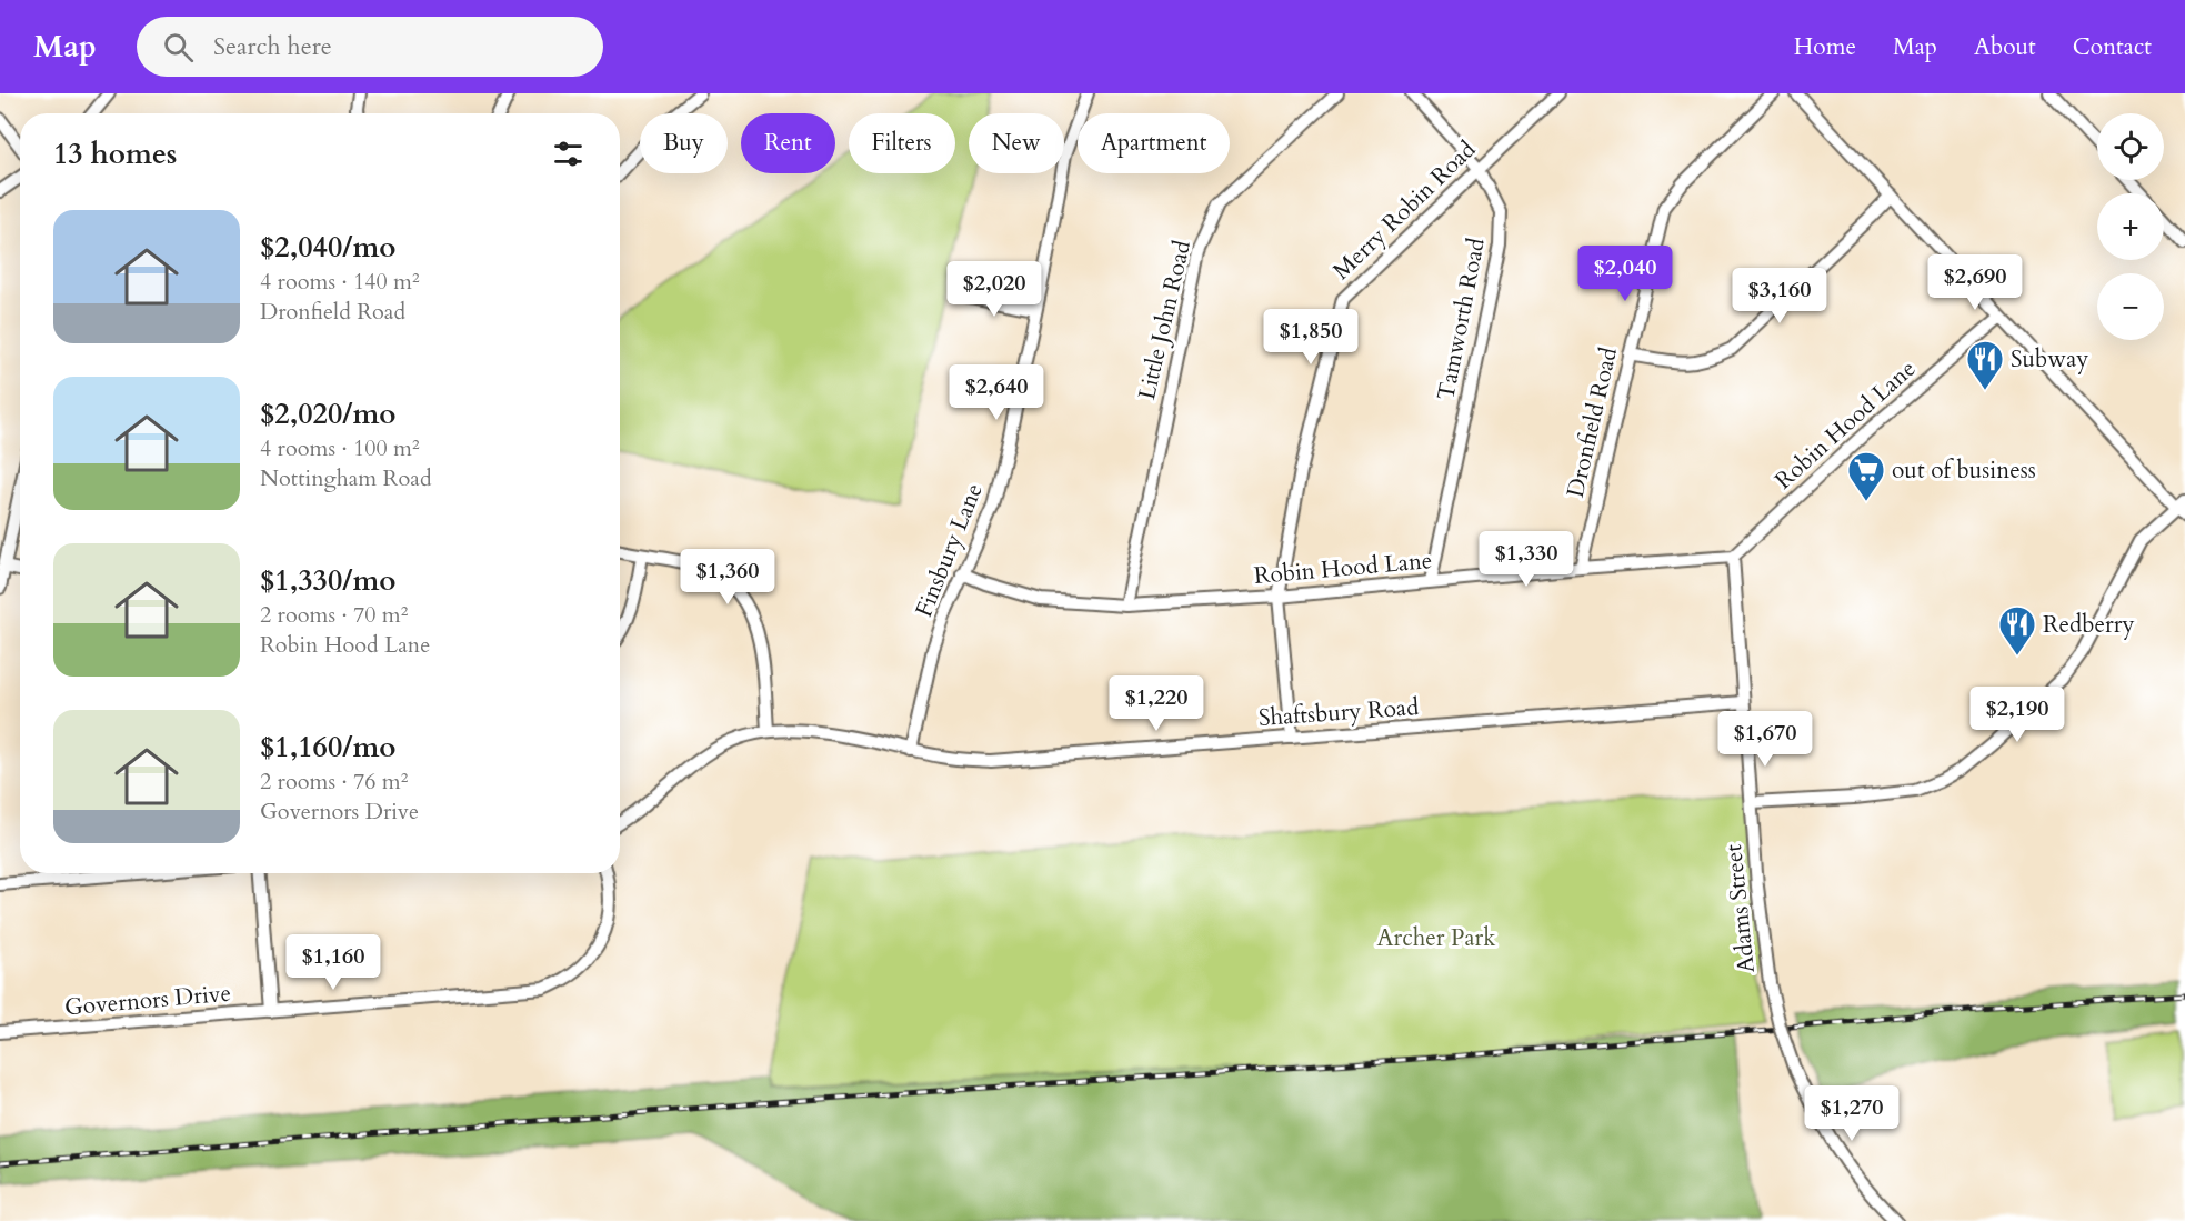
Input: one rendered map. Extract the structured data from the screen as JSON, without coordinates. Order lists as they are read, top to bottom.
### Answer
{
  "streets": {
    "street": [
      "Merry Robin Road",
      "Tamworth Road",
      "Little John Road",
      "Dronfield Road",
      "Robin Hood Lane",
      "Finsbury Lane",
      "Shaftsbury Road",
      "Adams Street",
      "Governors Drive"
    ]
  },
  "crossings": [
    ["Merry Robin Road", "Tamworth Road"],
    ["Merry Robin Road", "Robin Hood Lane"],
    ["Merry Robin Road", "Shaftsbury Road"],
    ["Tamworth Road", "Robin Hood Lane"],
    ["Little John Road", "Robin Hood Lane"],
    ["Dronfield Road", "Robin Hood Lane"],
    ["Robin Hood Lane", "Finsbury Lane"],
    ["Robin Hood Lane", "Adams Street"],
    ["Finsbury Lane", "Shaftsbury Road"],
    ["Shaftsbury Road", "Adams Street"]
  ],
  "parks": ["Archer Park"],
  "places": {
    "restaurant": ["Subway", "Redberry"],
    "supermarket": ["out of business"]
  },
  "page": {
    "header": "Map",
    "search": "Search here",
    "nav": [
      "Home",
      "Map",
      "About",
      "Contact"
    ],
    "map_buttons": ["+", "−"],
    "chip": [
      "Buy",
      "Rent",
      "Filters",
      "New",
      "Apartment"
    ],
    "heading": "13 homes",
    "list": [
      {
        "name": "$2,040/mo",
        "note": "4 rooms · 140 m² · Dronfield Road"
      },
      {
        "name": "$2,020/mo",
        "note": "4 rooms · 100 m² · Nottingham Road"
      },
      {
        "name": "$1,330/mo",
        "note": "2 rooms · 70 m² · Robin Hood Lane"
      },
      {
        "name": "$1,160/mo",
        "note": "2 rooms · 76 m² · Governors Drive"
      }
    ],
    "price": [
      "$2,040",
      "$2,690",
      "$2,020",
      "$3,160",
      "$1,850",
      "$2,640",
      "$1,330",
      "$1,360",
      "$1,220",
      "$2,190",
      "$1,670",
      "$1,160",
      "$1,270"
    ]
  }
}
